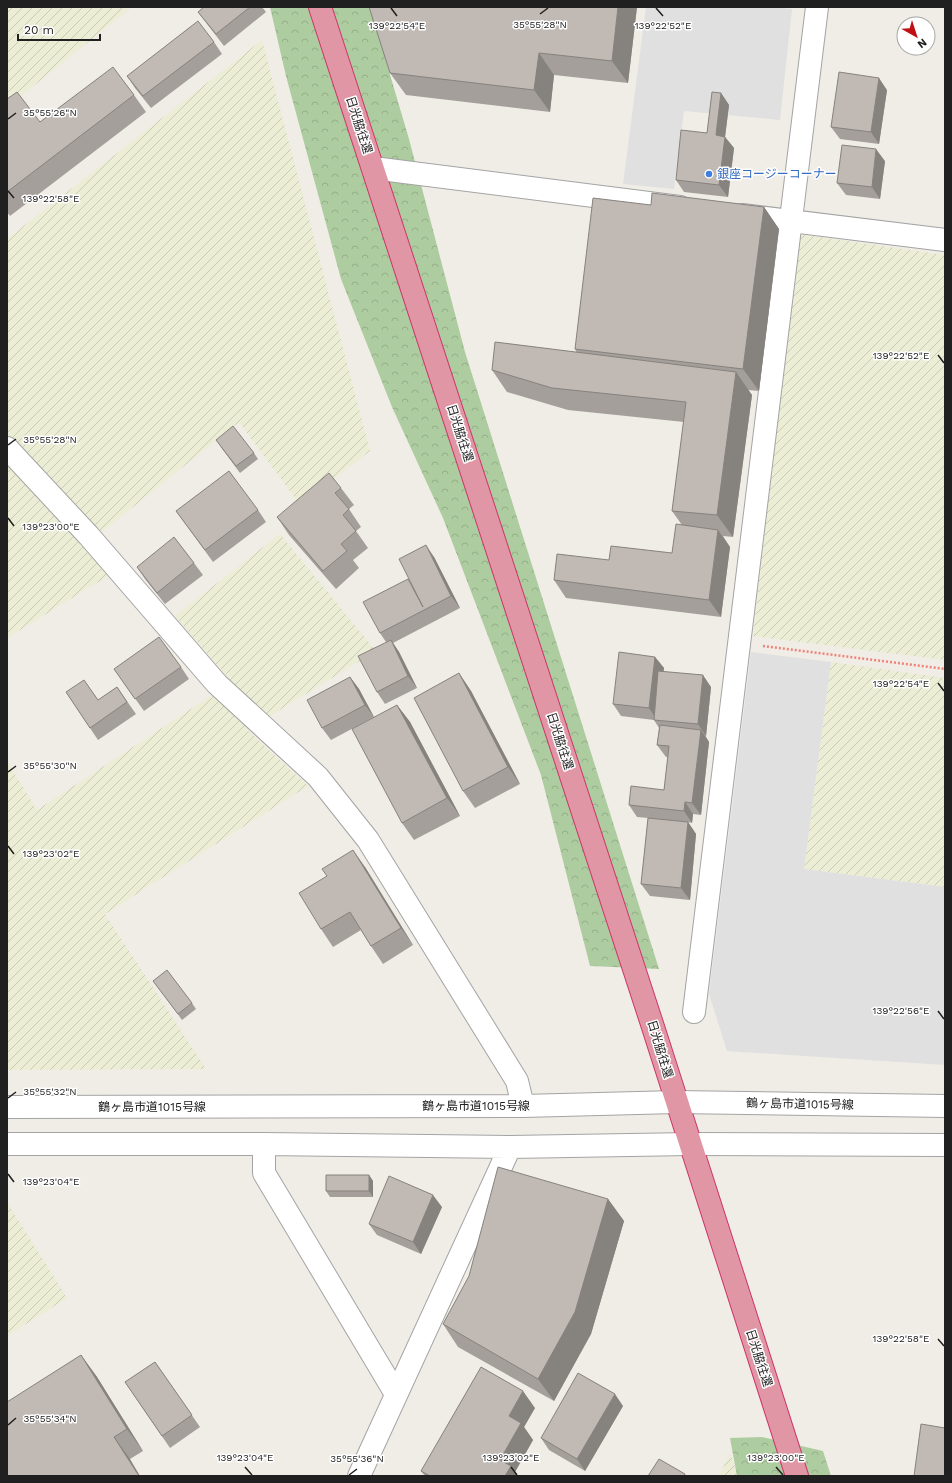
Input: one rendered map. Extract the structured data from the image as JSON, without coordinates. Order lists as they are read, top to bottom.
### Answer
{
  "streets": {
    "highway": ["日光脇往還"],
    "street": ["鶴ヶ島市道1015号線"]
  },
  "crossings": [
    ["日光脇往還", "鶴ヶ島市道1015号線"]
  ],
  "places": ["銀座コージーコーナー"],
  "scale_bar": "20 m",
  "north": "bottom right",
  "coordinates": [
    "35°55'28\"N",
    "139°22'54\"E",
    "139°22'52\"E",
    "35°55'26\"N",
    "139°22'58\"E",
    "139°23'00\"E",
    "35°55'30\"N",
    "139°23'02\"E",
    "139°22'56\"E",
    "35°55'32\"N",
    "139°23'04\"E",
    "35°55'34\"N",
    "35°55'36\"N"
  ]
}
